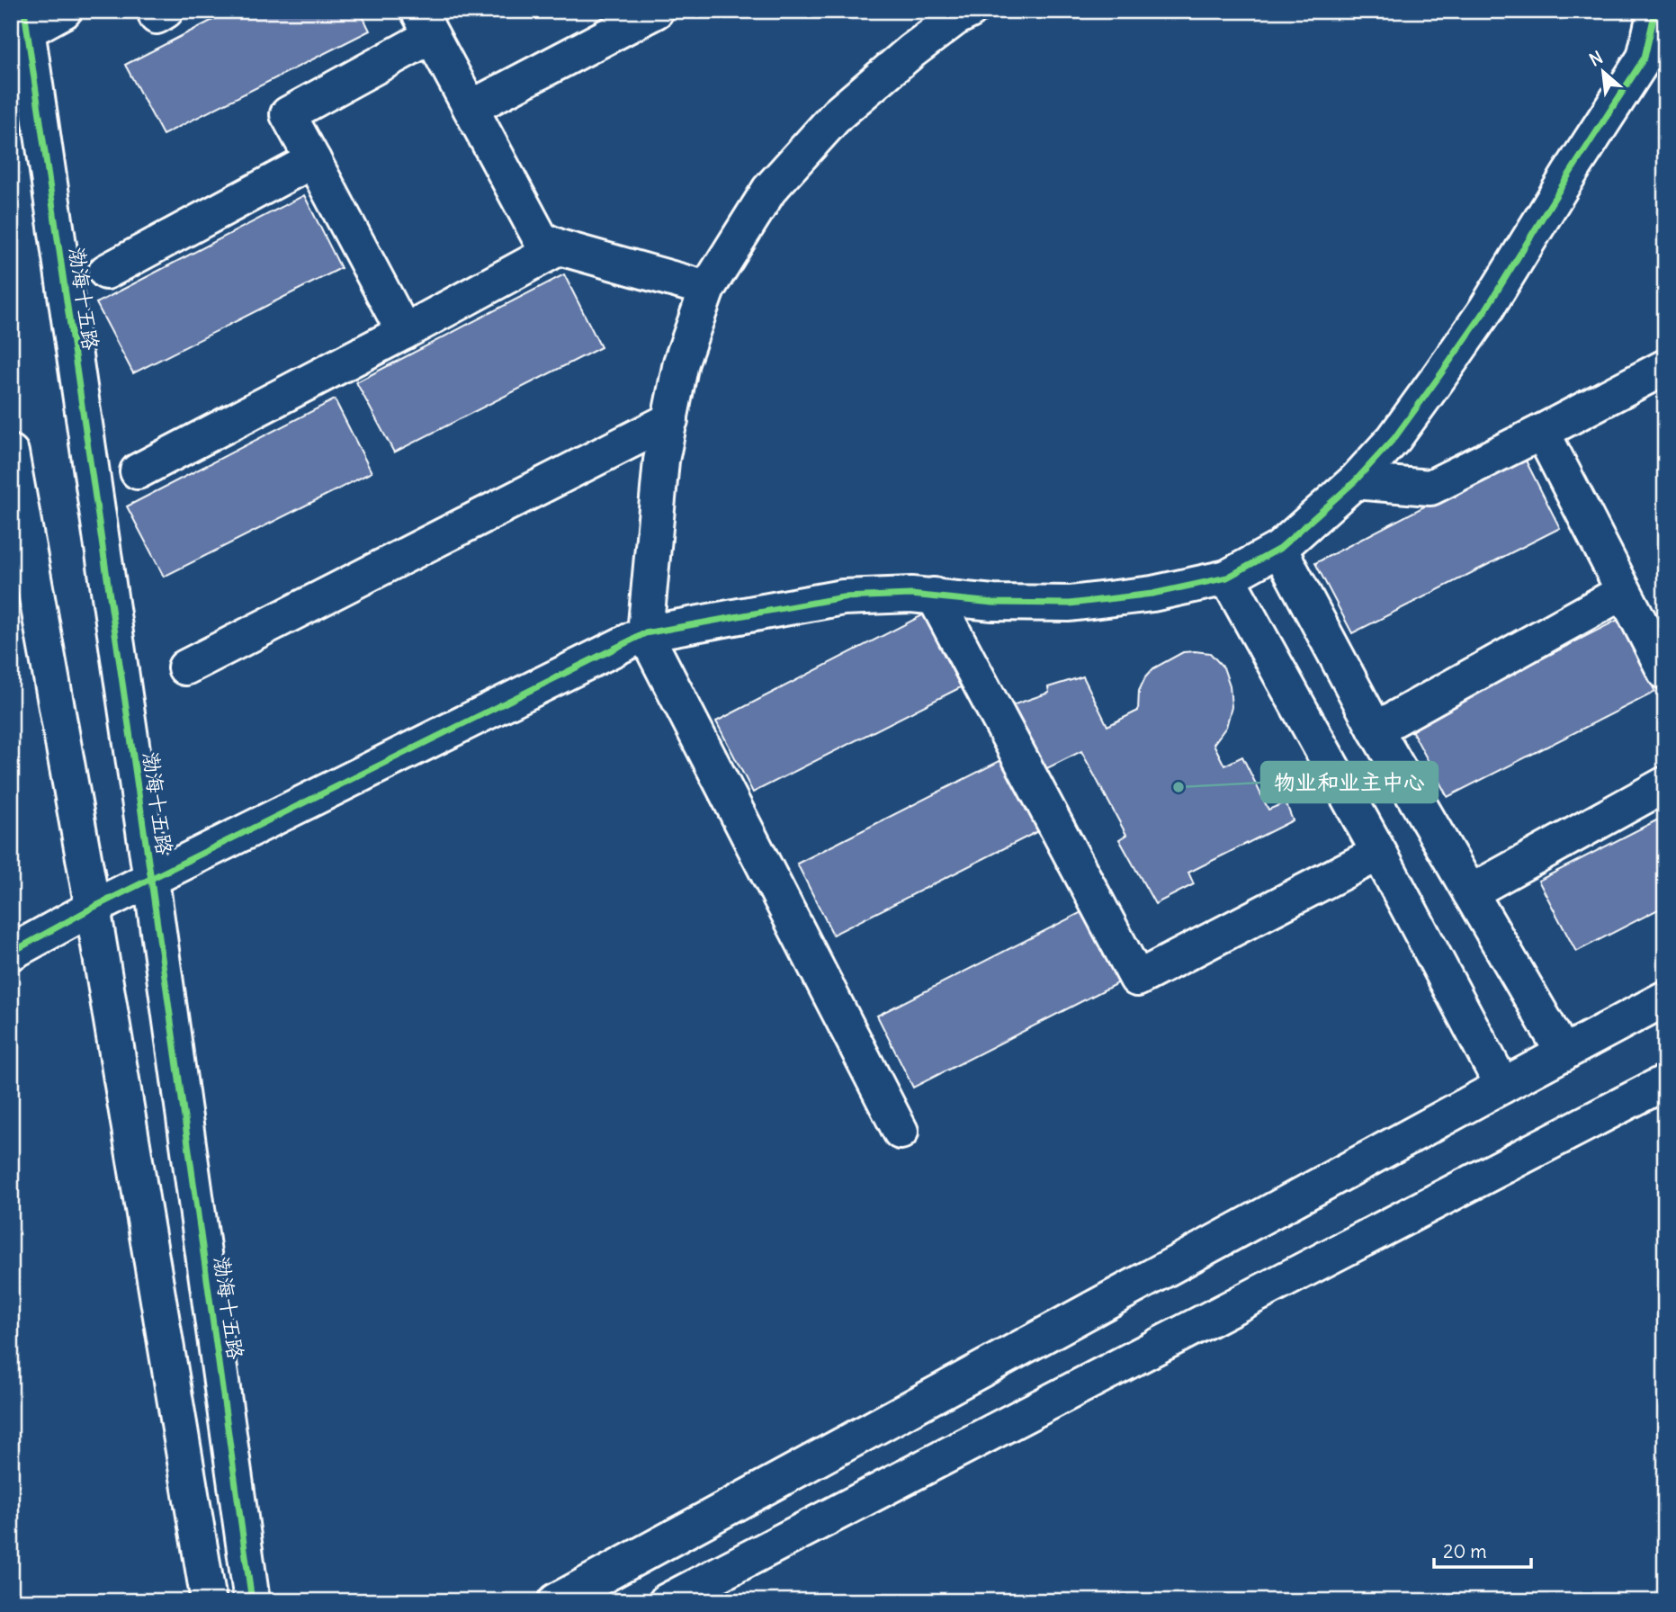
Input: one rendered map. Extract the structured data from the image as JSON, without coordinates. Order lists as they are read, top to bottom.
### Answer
{
  "streets": {
    "street": ["渤海十五路"]
  },
  "places": ["物业和业主中心"],
  "scale_bar": "20 m",
  "north": "top left"
}
